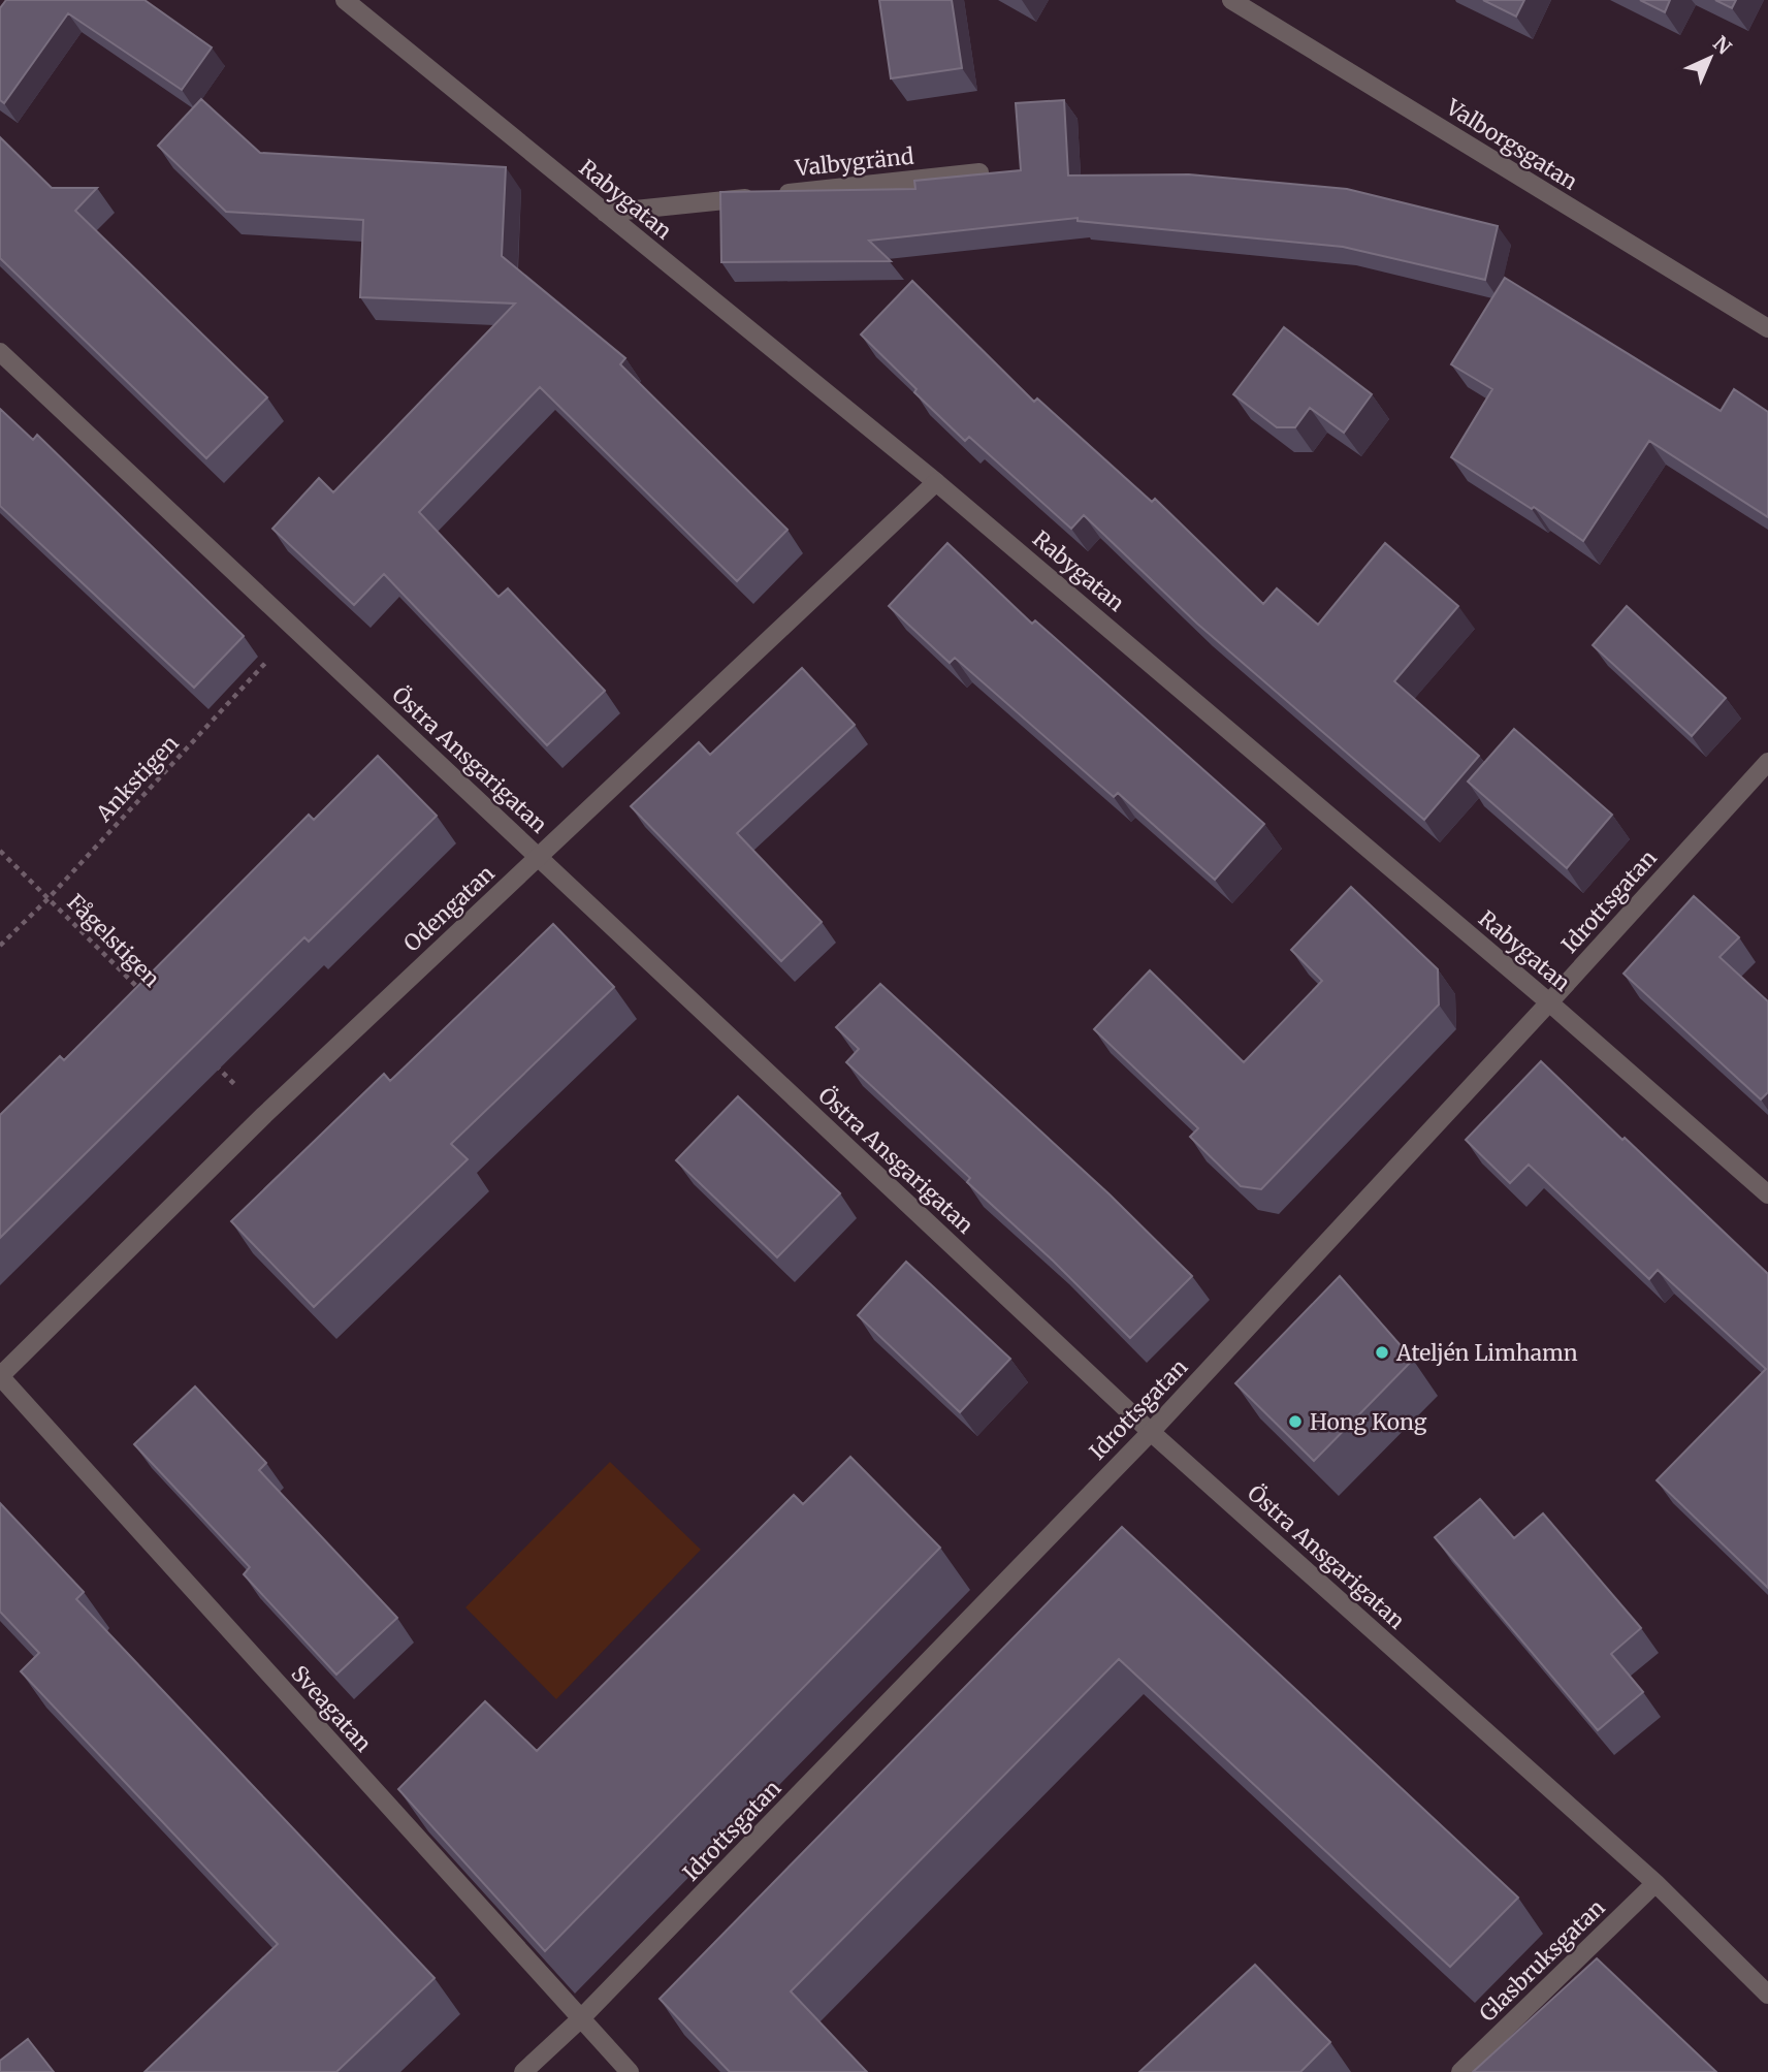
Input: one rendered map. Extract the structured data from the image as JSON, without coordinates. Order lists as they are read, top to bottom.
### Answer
{
  "streets": {
    "street": [
      "Valborgsgatan",
      "Valbygränd",
      "Rabygatan",
      "Östra Ansgarigatan",
      "Idrottsgatan",
      "Odengatan",
      "Sveagatan",
      "Glasbruksgatan"
    ],
    "path": ["Ankstigen", "Fågelstigen"]
  },
  "crossings": [
    ["Valbygränd", "Rabygatan"],
    ["Rabygatan", "Idrottsgatan"],
    ["Rabygatan", "Odengatan"],
    ["Östra Ansgarigatan", "Ankstigen"],
    ["Östra Ansgarigatan", "Idrottsgatan"],
    ["Östra Ansgarigatan", "Odengatan"],
    ["Östra Ansgarigatan", "Glasbruksgatan"],
    ["Ankstigen", "Fågelstigen"],
    ["Idrottsgatan", "Sveagatan"],
    ["Odengatan", "Sveagatan"]
  ],
  "places": ["Ateljén Limhamn", "Hong Kong"],
  "north": "top right"
}
